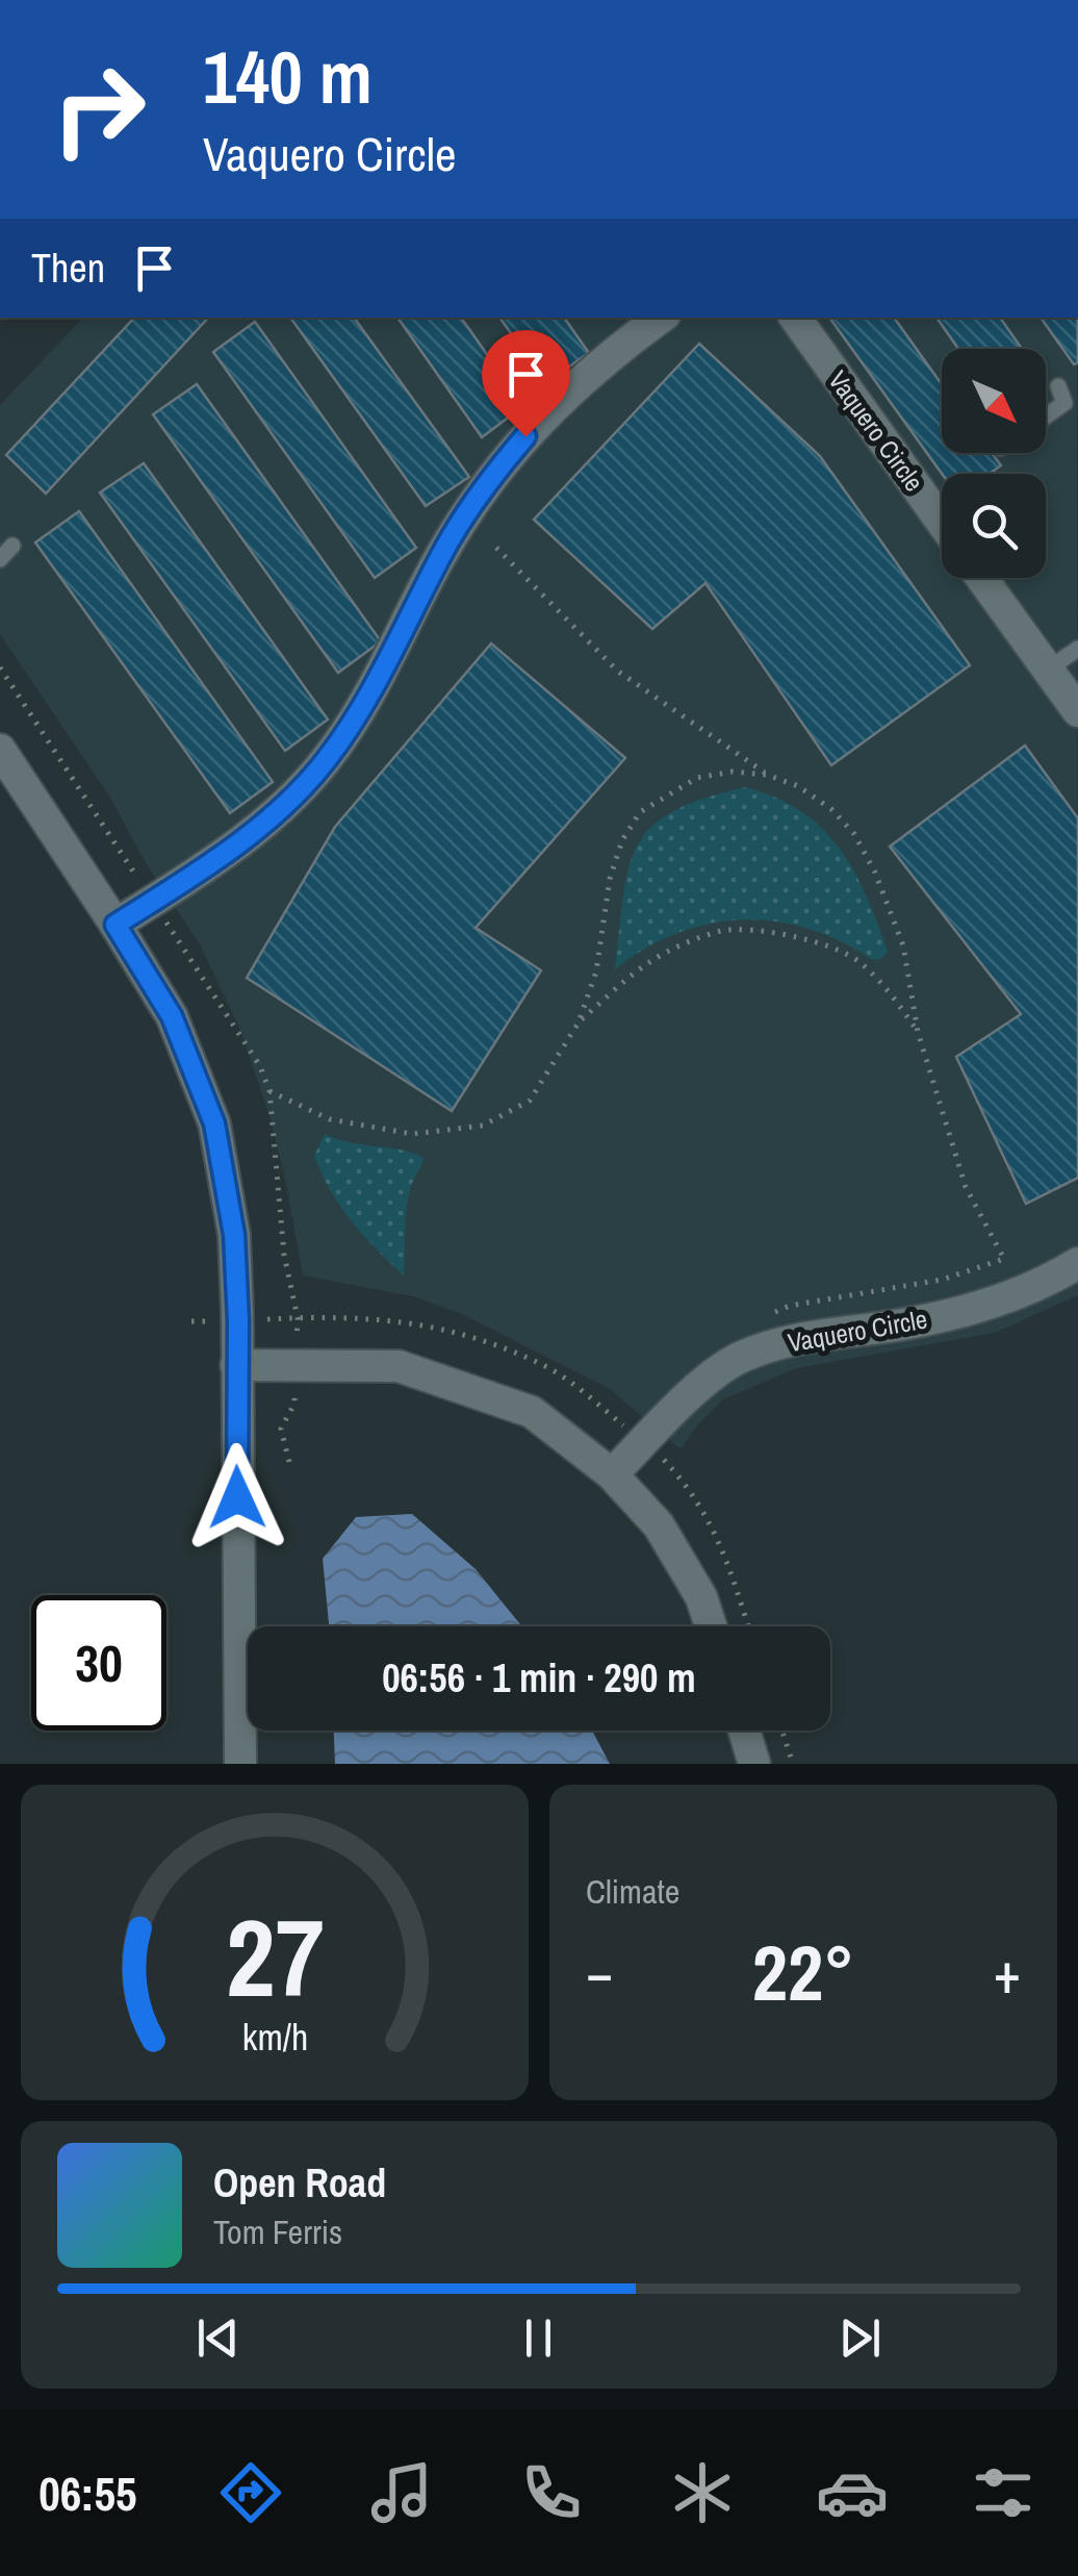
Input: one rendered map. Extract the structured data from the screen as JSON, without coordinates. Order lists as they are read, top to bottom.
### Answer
{
  "streets": {
    "street": ["Vaquero Circle"]
  },
  "north": "bottom right",
  "page": {
    "turn": ["140 m", "Vaquero Circle"],
    "then": "Then",
    "limit": "30",
    "trip": "06:56 · 1 min · 290 m",
    "tile": "Climate",
    "heat": ["−", "22°", "+"],
    "song": ["Open Road", "Tom Ferris"],
    "tabs": "06:55",
    "gauge": ["27", "km/h"]
  }
}
